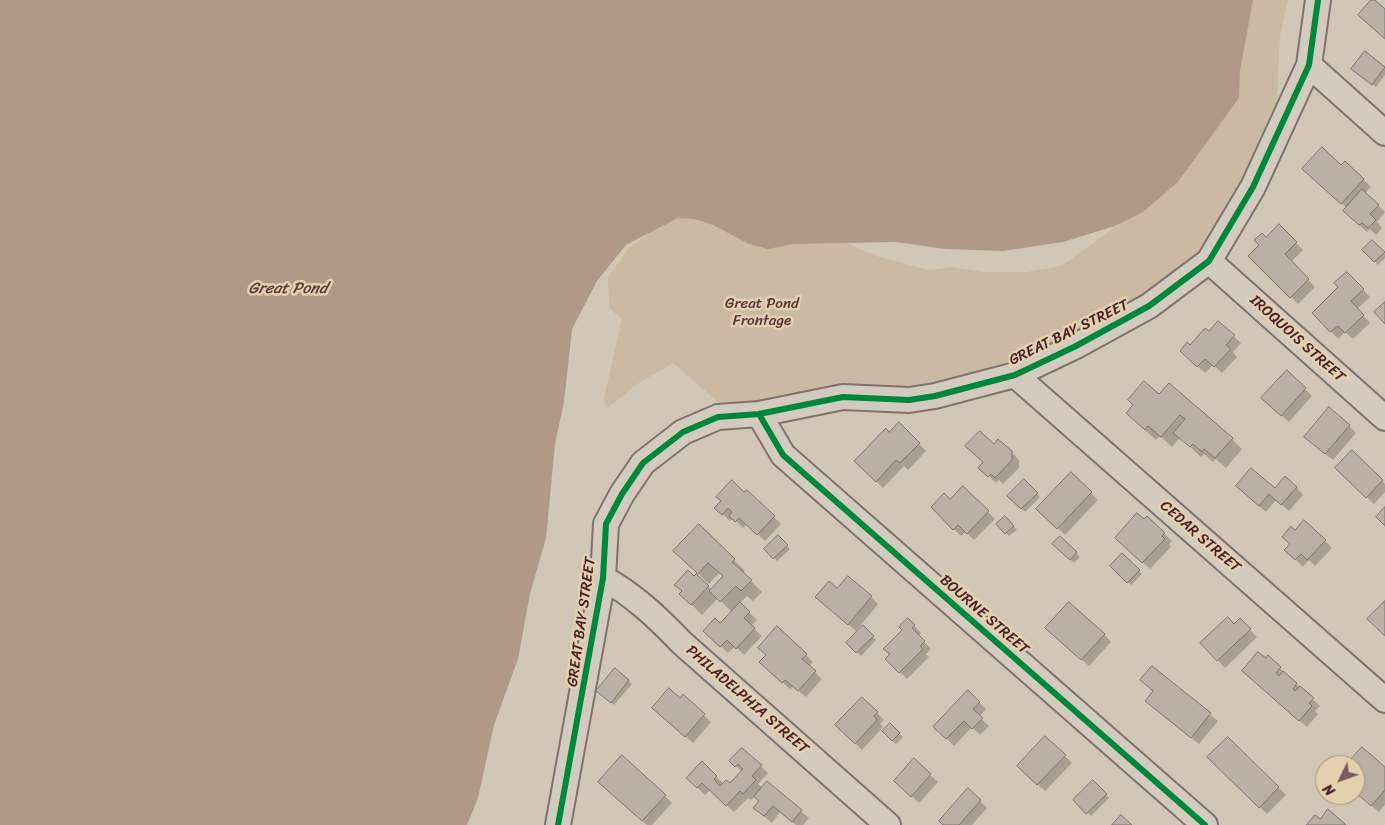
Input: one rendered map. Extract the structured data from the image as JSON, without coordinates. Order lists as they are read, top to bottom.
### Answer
{
  "streets": {
    "street": [
      "GREAT BAY STREET",
      "IROQUOIS STREET",
      "CEDAR STREET",
      "BOURNE STREET",
      "PHILADELPHIA STREET"
    ]
  },
  "crossings": [
    ["GREAT BAY STREET", "IROQUOIS STREET"],
    ["GREAT BAY STREET", "CEDAR STREET"],
    ["GREAT BAY STREET", "BOURNE STREET"],
    ["GREAT BAY STREET", "PHILADELPHIA STREET"]
  ],
  "water": ["Great Pond"],
  "parks": ["Great Pond Frontage"],
  "north": "bottom left"
}
